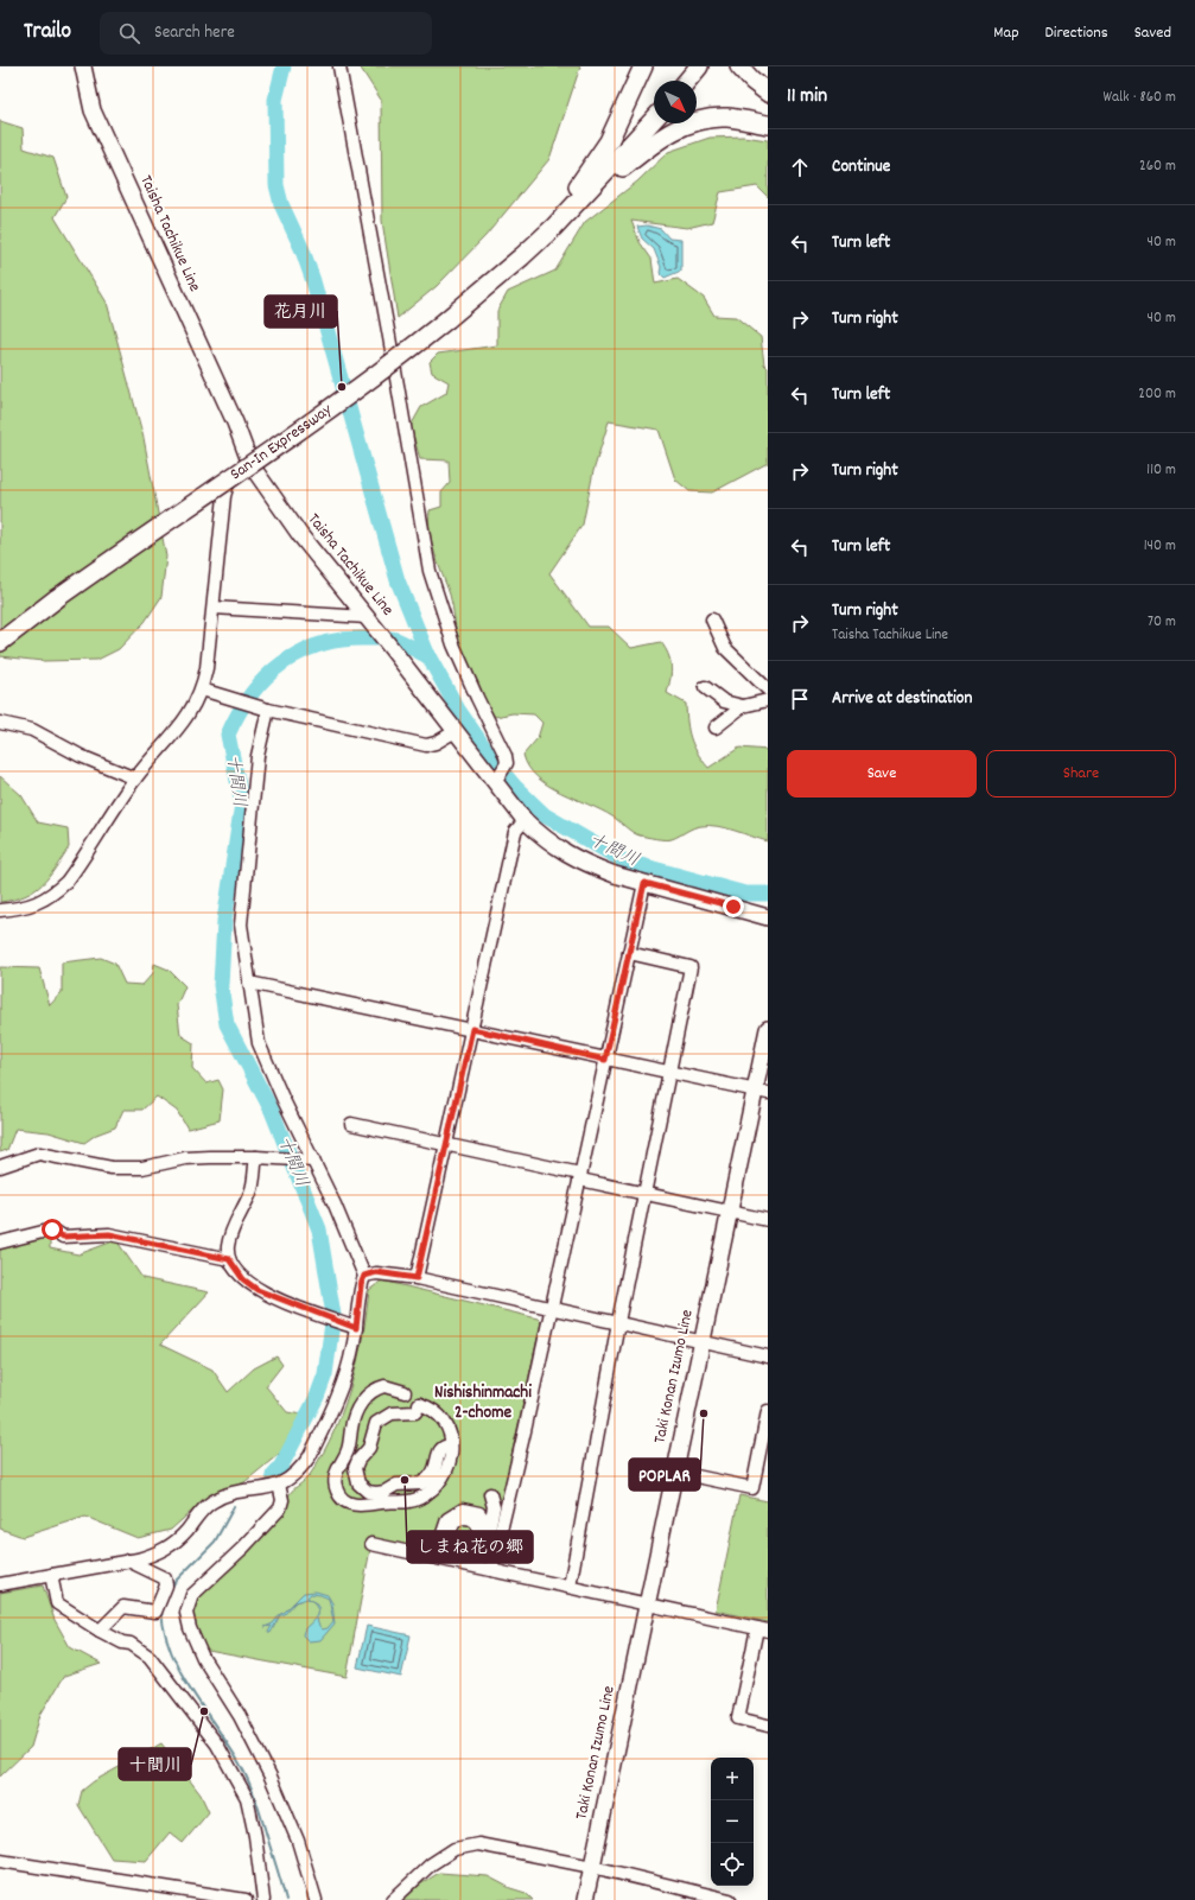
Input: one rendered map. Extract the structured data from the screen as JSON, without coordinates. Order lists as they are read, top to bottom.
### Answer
{
  "streets": {
    "highway": ["San-In Expressway"],
    "main road": ["Taisha Tachikue Line", "Taki Konan Izumo Line"]
  },
  "districts": ["Nishishinmachi 2-chome"],
  "water": ["十間川"],
  "places": [
    "花月川",
    "POPLAR",
    "しまね花の郷",
    "十間川"
  ],
  "north": "bottom right",
  "page": {
    "header": "Trailo",
    "search": "Search here",
    "nav": ["Map", "Directions", "Saved"],
    "heading": ["11 min", "Walk · 860 m"],
    "list": [
      ["Continue", "260 m"],
      ["Turn left", "40 m"],
      ["Turn right", "40 m"],
      ["Turn left", "200 m"],
      ["Turn right", "110 m"],
      ["Turn left", "140 m"],
      ["Turn right", "Taisha Tachikue Line", "70 m"],
      "Arrive at destination"
    ],
    "buttons": ["Save", "Share"],
    "map_buttons": ["+", "−"]
  }
}
